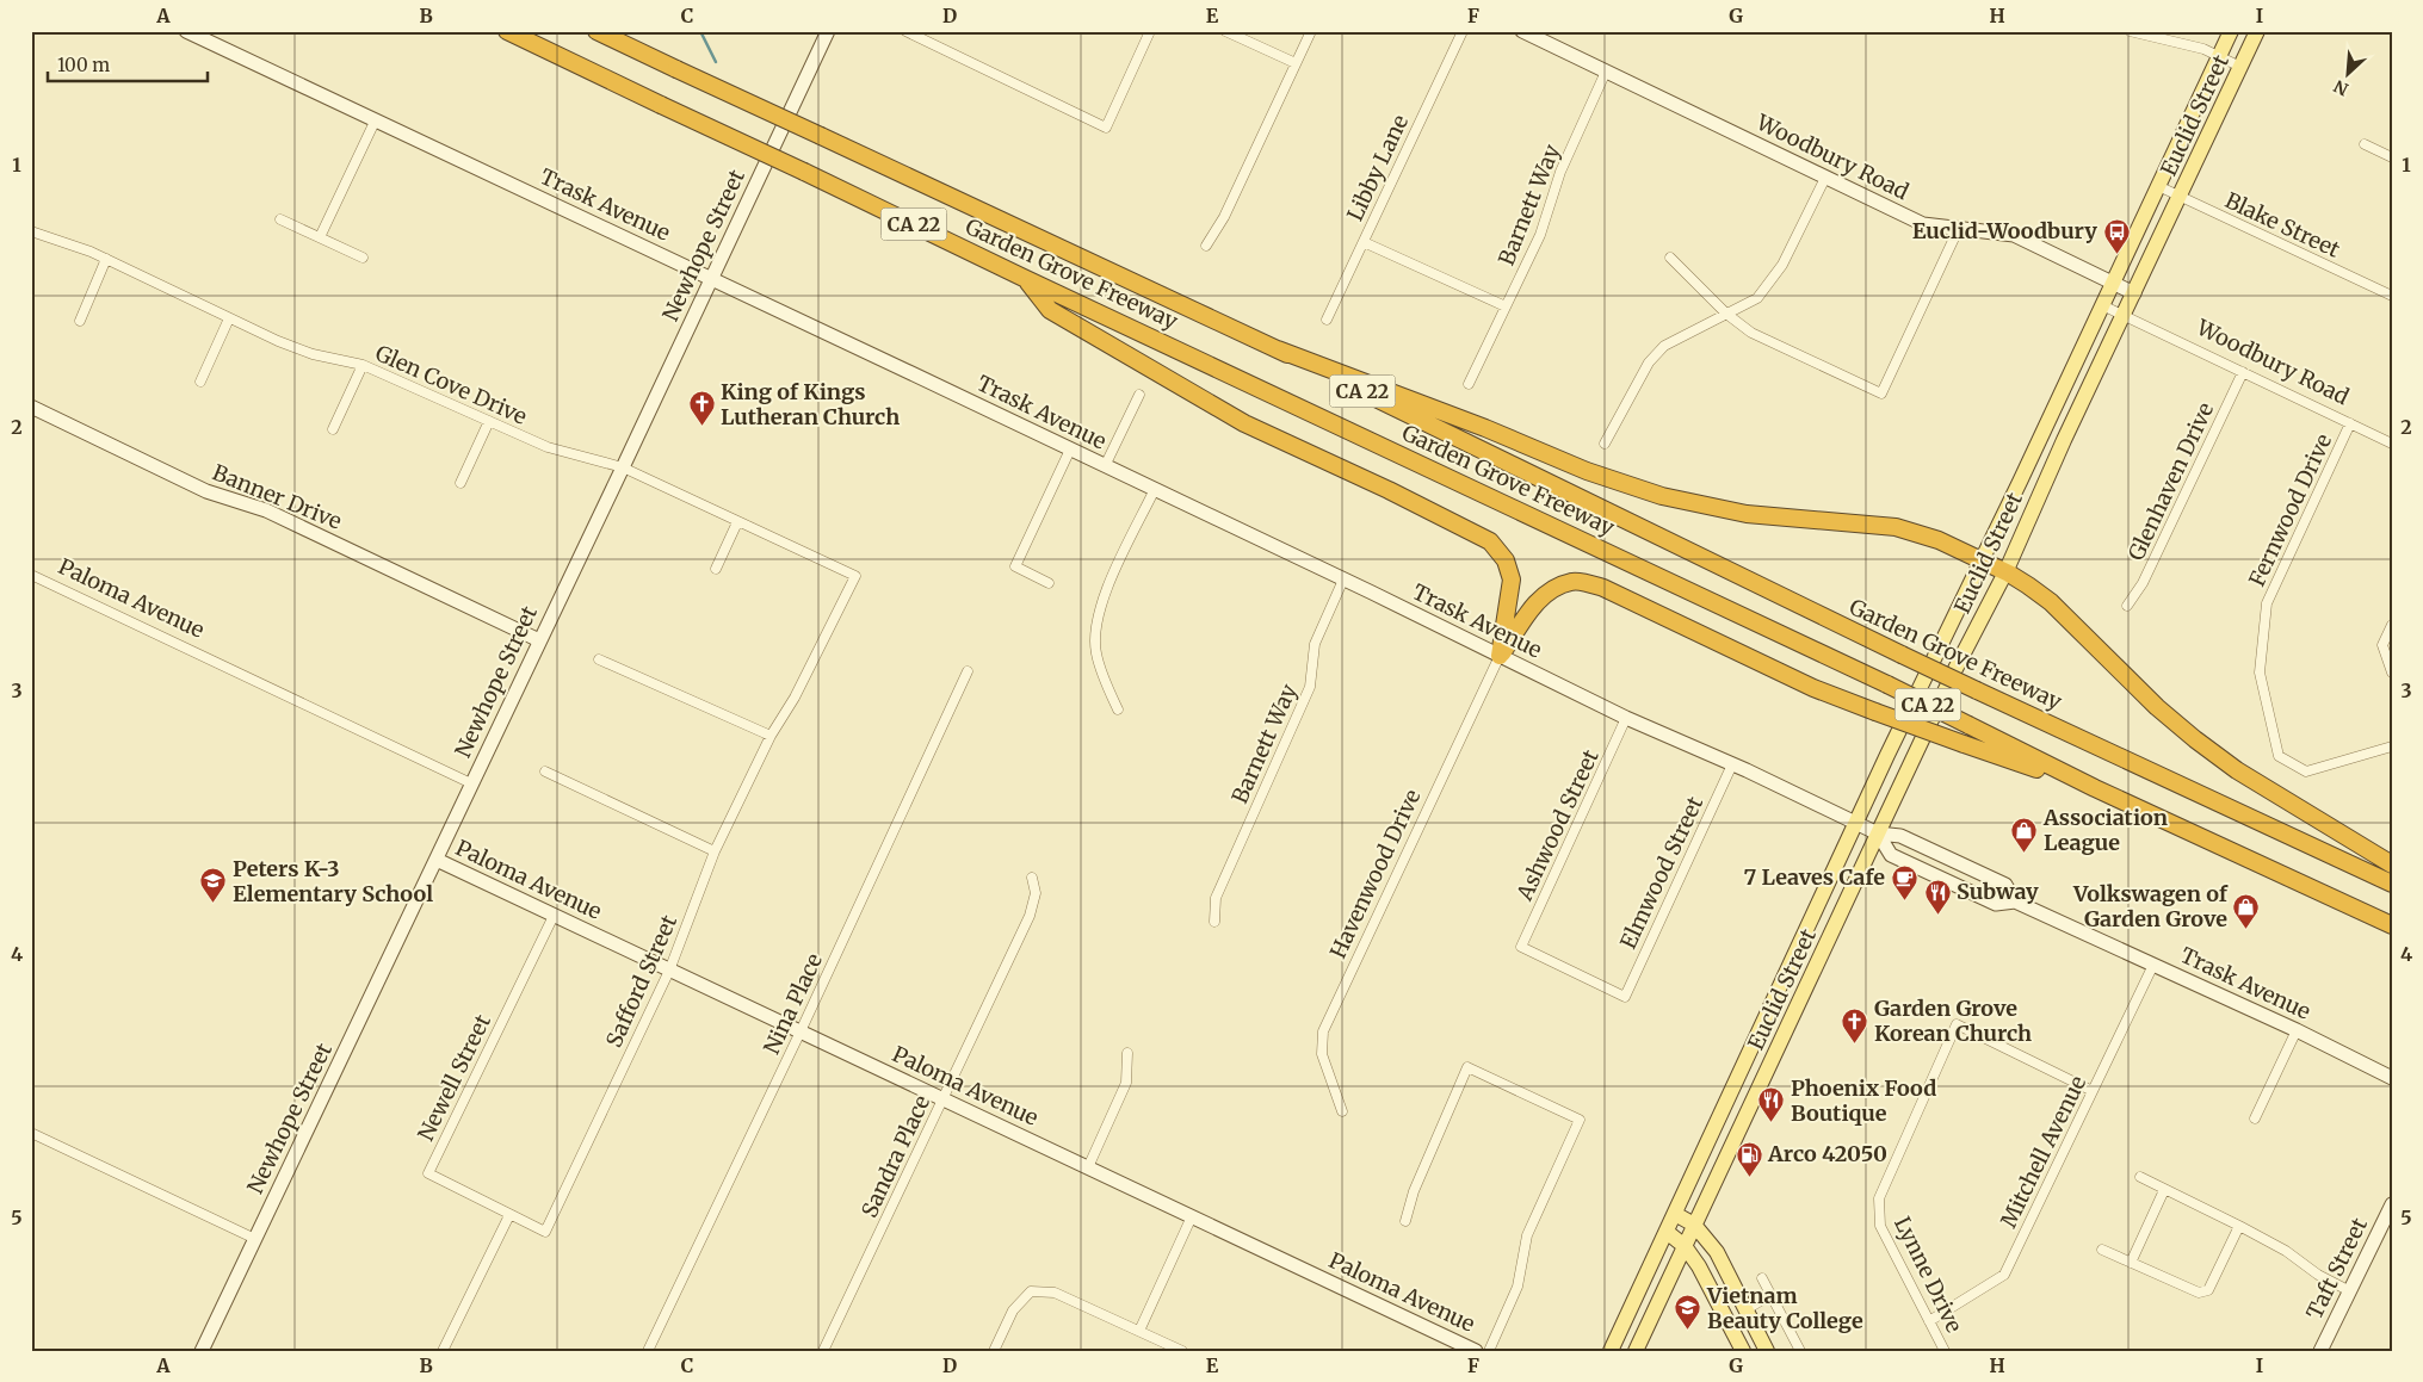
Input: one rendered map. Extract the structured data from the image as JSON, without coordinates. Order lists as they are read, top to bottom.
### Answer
{
  "streets": {
    "highway": ["CA 22", "Garden Grove Freeway"],
    "main road": ["Euclid Street"],
    "street": [
      "Woodbury Road",
      "Libby Lane",
      "Trask Avenue",
      "Barnett Way",
      "Blake Street",
      "Newhope Street",
      "Glen Cove Drive",
      "Glenhaven Drive",
      "Banner Drive",
      "Fernwood Drive",
      "Paloma Avenue",
      "Ashwood Street",
      "Elmwood Street",
      "Havenwood Drive",
      "Safford Street",
      "Nina Place",
      "Newell Street",
      "Mitchell Avenue",
      "Sandra Place",
      "Taft Street",
      "Lynne Drive"
    ]
  },
  "crossings": [
    ["Euclid Street", "Woodbury Road"],
    ["Euclid Street", "Trask Avenue"],
    ["Euclid Street", "Blake Street"],
    ["Woodbury Road", "Barnett Way"],
    ["Woodbury Road", "Glenhaven Drive"],
    ["Woodbury Road", "Fernwood Drive"],
    ["Trask Avenue", "Barnett Way"],
    ["Trask Avenue", "Newhope Street"],
    ["Trask Avenue", "Ashwood Street"],
    ["Trask Avenue", "Elmwood Street"],
    ["Trask Avenue", "Havenwood Drive"],
    ["Trask Avenue", "Mitchell Avenue"],
    ["Newhope Street", "Glen Cove Drive"],
    ["Newhope Street", "Banner Drive"],
    ["Newhope Street", "Paloma Avenue"],
    ["Glen Cove Drive", "Safford Street"],
    ["Paloma Avenue", "Safford Street"],
    ["Paloma Avenue", "Nina Place"],
    ["Paloma Avenue", "Newell Street"],
    ["Paloma Avenue", "Sandra Place"],
    ["Ashwood Street", "Elmwood Street"],
    ["Safford Street", "Newell Street"],
    ["Mitchell Avenue", "Lynne Drive"]
  ],
  "places": {
    "bus stop": ["Euclid-Woodbury"],
    "church": ["King of Kings Lutheran Church", "Garden Grove Korean Church"],
    "shop": ["Association League", "Volkswagen of Garden Grove"],
    "cafe": ["7 Leaves Cafe"],
    "school or university": ["Peters K-3 Elementary School", "Vietnam Beauty College"],
    "restaurant": ["Subway", "Phoenix Food Boutique"],
    "fuel station": ["Arco 42050"]
  },
  "scale_bar": "100 m",
  "north": "bottom left",
  "grid": {
    "columns": [
      "A",
      "B",
      "C",
      "D",
      "E",
      "F",
      "G",
      "H",
      "I"
    ],
    "rows": [
      "1",
      "2",
      "3",
      "4",
      "5"
    ]
  }
}
